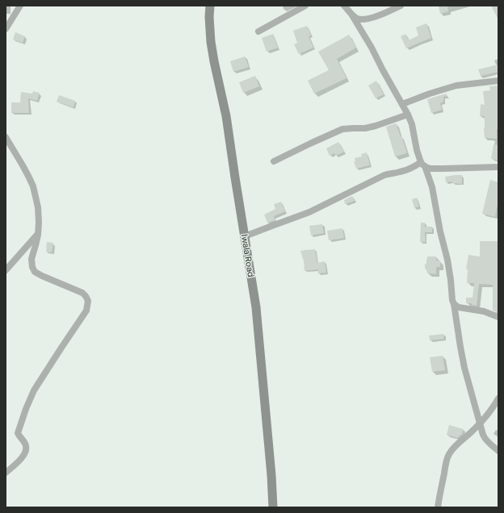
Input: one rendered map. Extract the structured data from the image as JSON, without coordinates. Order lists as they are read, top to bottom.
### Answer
{
  "streets": {
    "street": ["Iwala Road"]
  }
}
